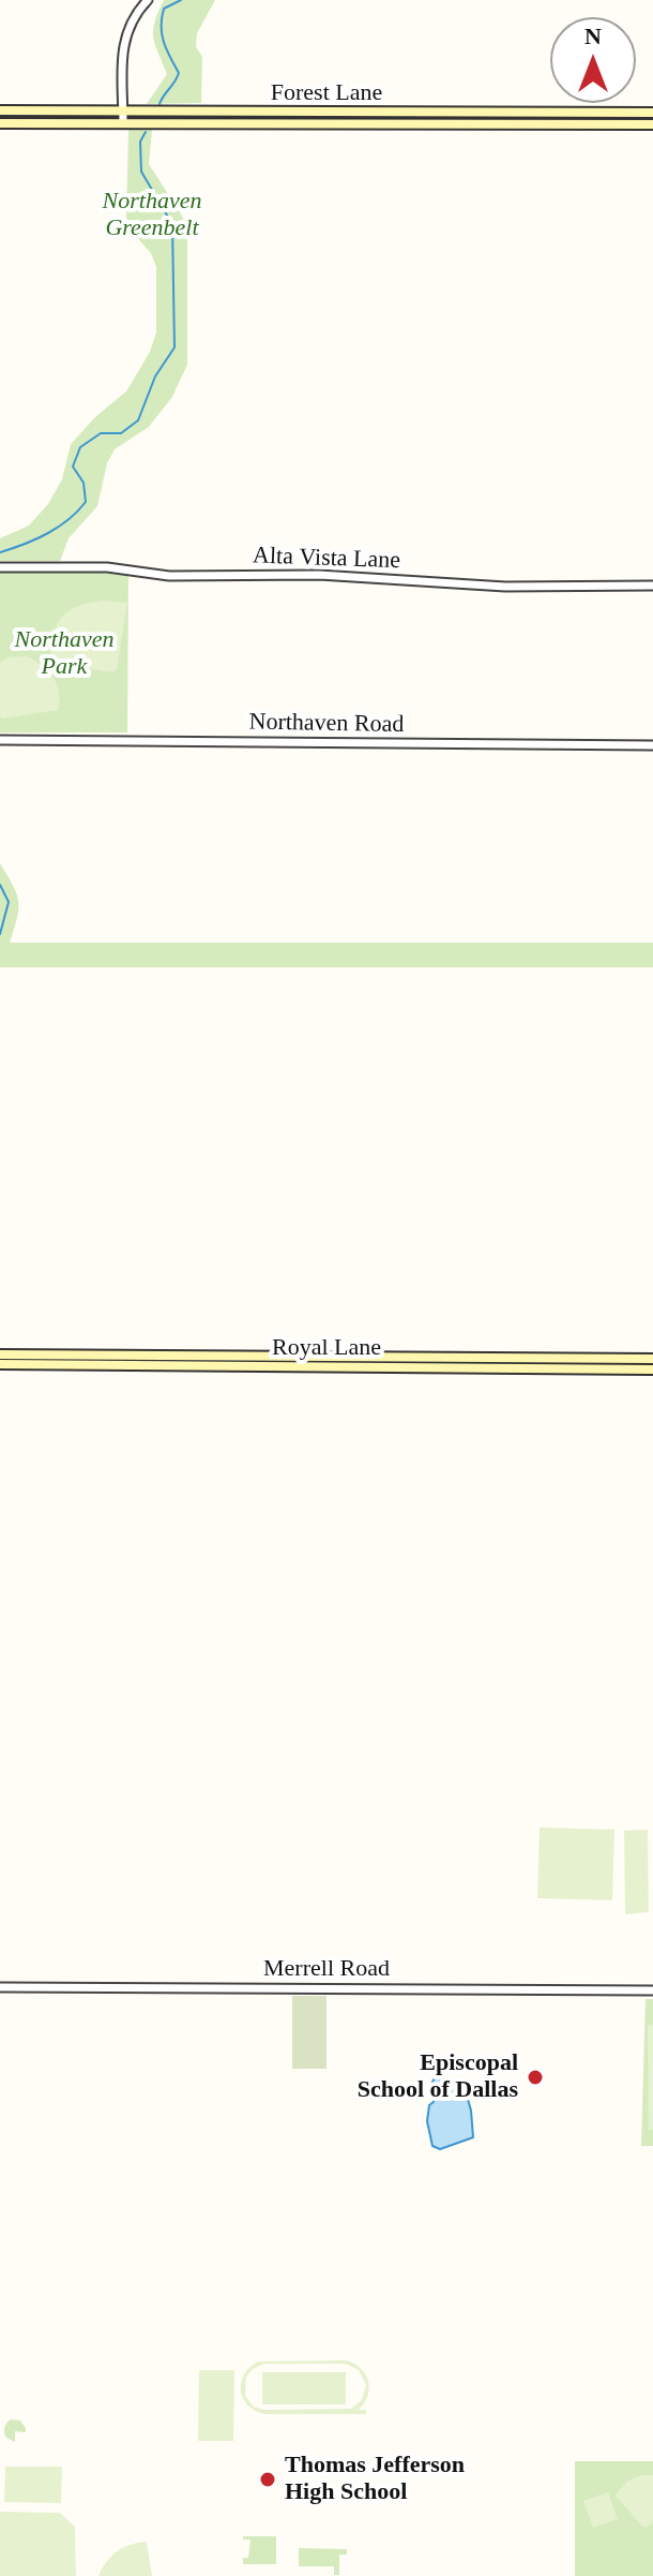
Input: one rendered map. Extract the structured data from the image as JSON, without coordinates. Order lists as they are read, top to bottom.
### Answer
{
  "streets": {
    "main road": ["Forest Lane", "Royal Lane"],
    "street": ["Alta Vista Lane", "Northaven Road", "Merrell Road"]
  },
  "parks": ["Northaven Greenbelt", "Northaven Park"],
  "places": ["Episcopal School of Dallas", "Thomas Jefferson High School"],
  "north": "top"
}
